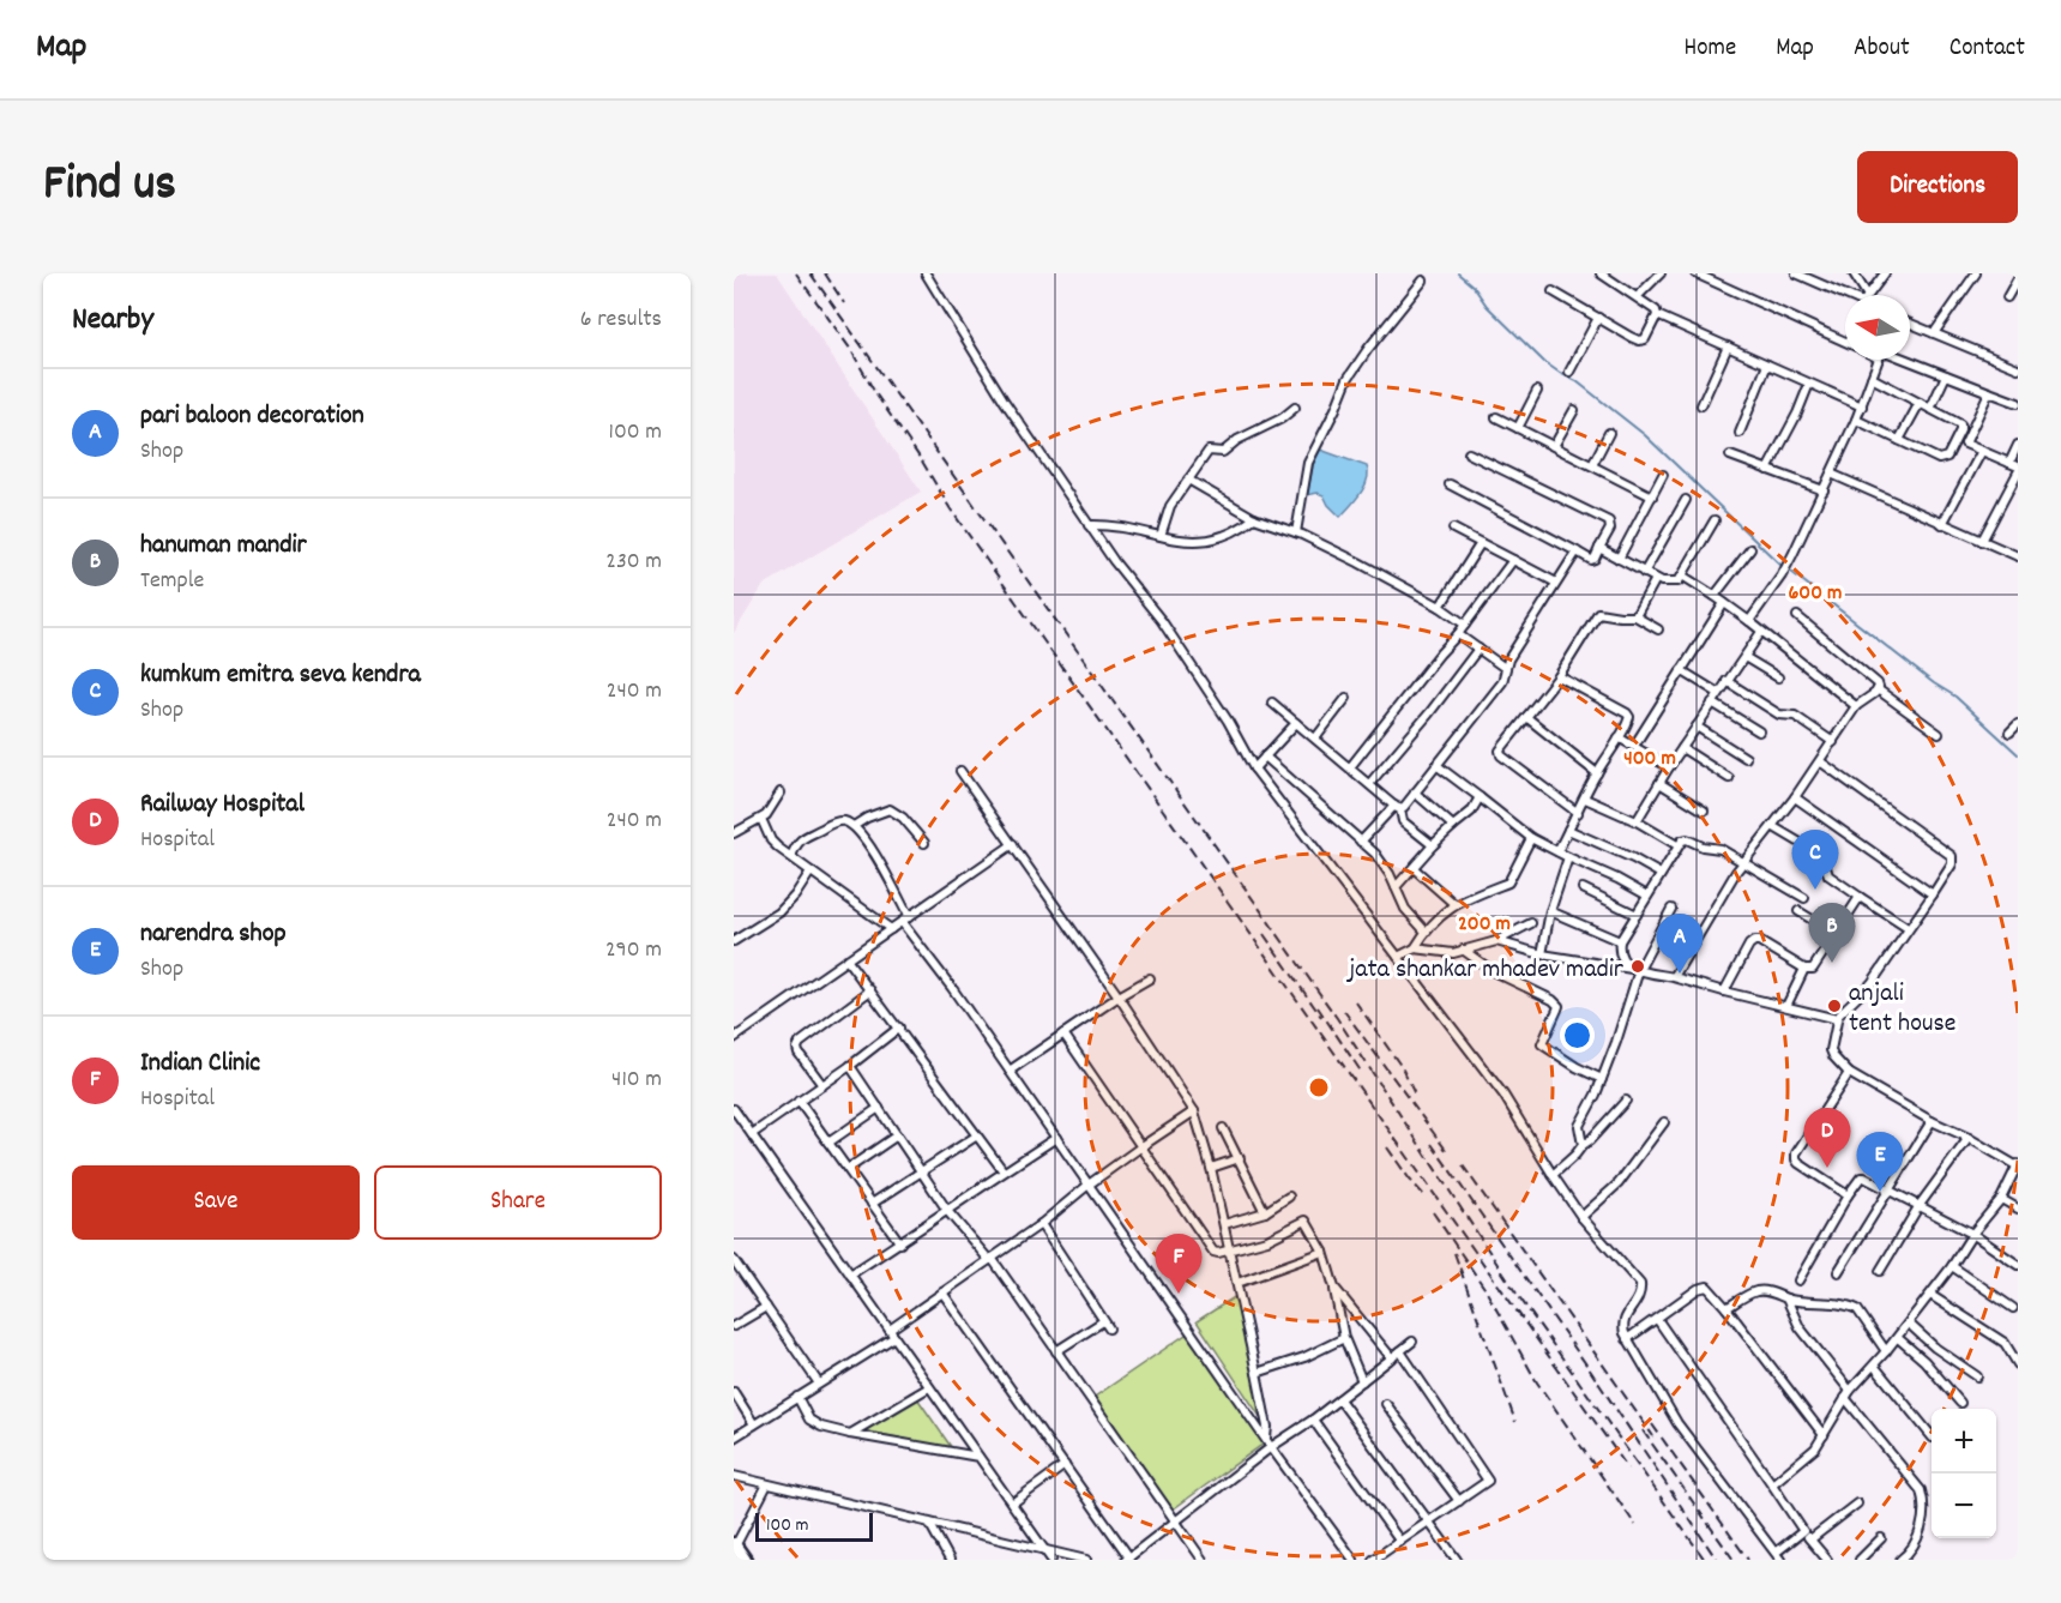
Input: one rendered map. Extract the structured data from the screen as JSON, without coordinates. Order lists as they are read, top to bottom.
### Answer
{
  "places": ["jata shankar mhadev madir", "anjali tent house"],
  "scale_bar": "100 m",
  "north": "left",
  "page": {
    "header": "Map",
    "nav": [
      "Home",
      "Map",
      "About",
      "Contact"
    ],
    "title": "Find us",
    "buttons": [
      "Directions",
      ["Save", "Share"]
    ],
    "heading": ["Nearby", "6 results"],
    "list": [
      {
        "mark": "A",
        "name": "pari baloon decoration",
        "note": "Shop",
        "value": "100 m"
      },
      {
        "mark": "B",
        "name": "hanuman mandir",
        "note": "Temple",
        "value": "230 m"
      },
      {
        "mark": "C",
        "name": "kumkum emitra seva kendra",
        "note": "Shop",
        "value": "240 m"
      },
      {
        "mark": "D",
        "name": "Railway Hospital",
        "note": "Hospital",
        "value": "240 m"
      },
      {
        "mark": "E",
        "name": "narendra shop",
        "note": "Shop",
        "value": "290 m"
      },
      {
        "mark": "F",
        "name": "Indian Clinic",
        "note": "Hospital",
        "value": "410 m"
      }
    ],
    "pins": [
      "C",
      "B",
      "A",
      "D",
      "E",
      "F"
    ],
    "map_buttons": ["+", "−"],
    "scale": "100 m"
  },
  "rings": ["600 m", "400 m", "200 m"]
}
